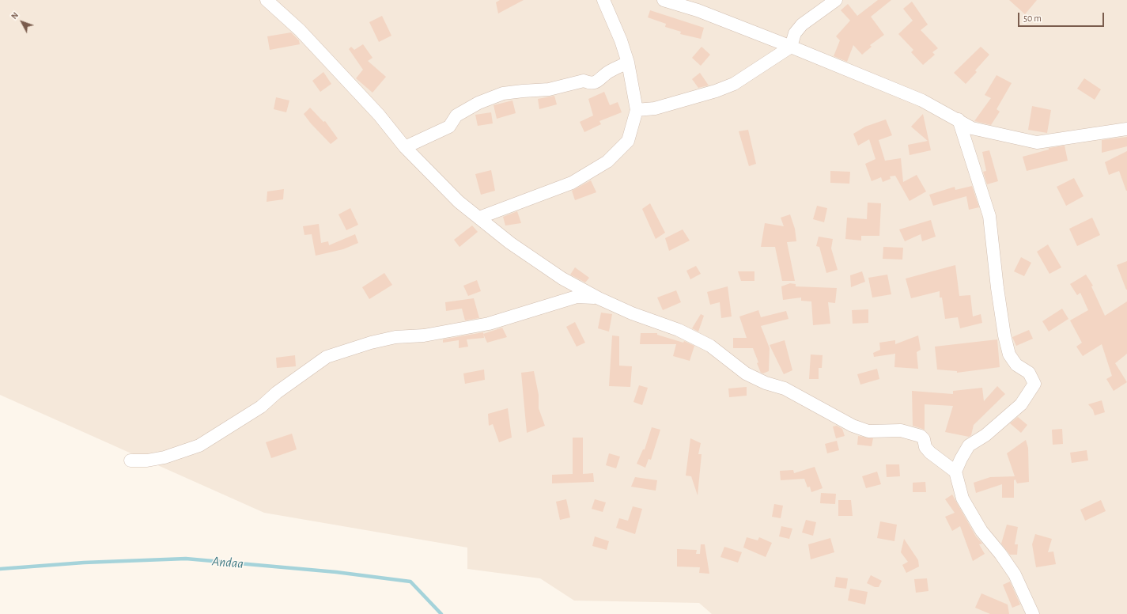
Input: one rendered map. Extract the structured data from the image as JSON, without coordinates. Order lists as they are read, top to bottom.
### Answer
{
  "water": ["Andaa"],
  "scale_bar": "50 m",
  "north": "top left"
}
